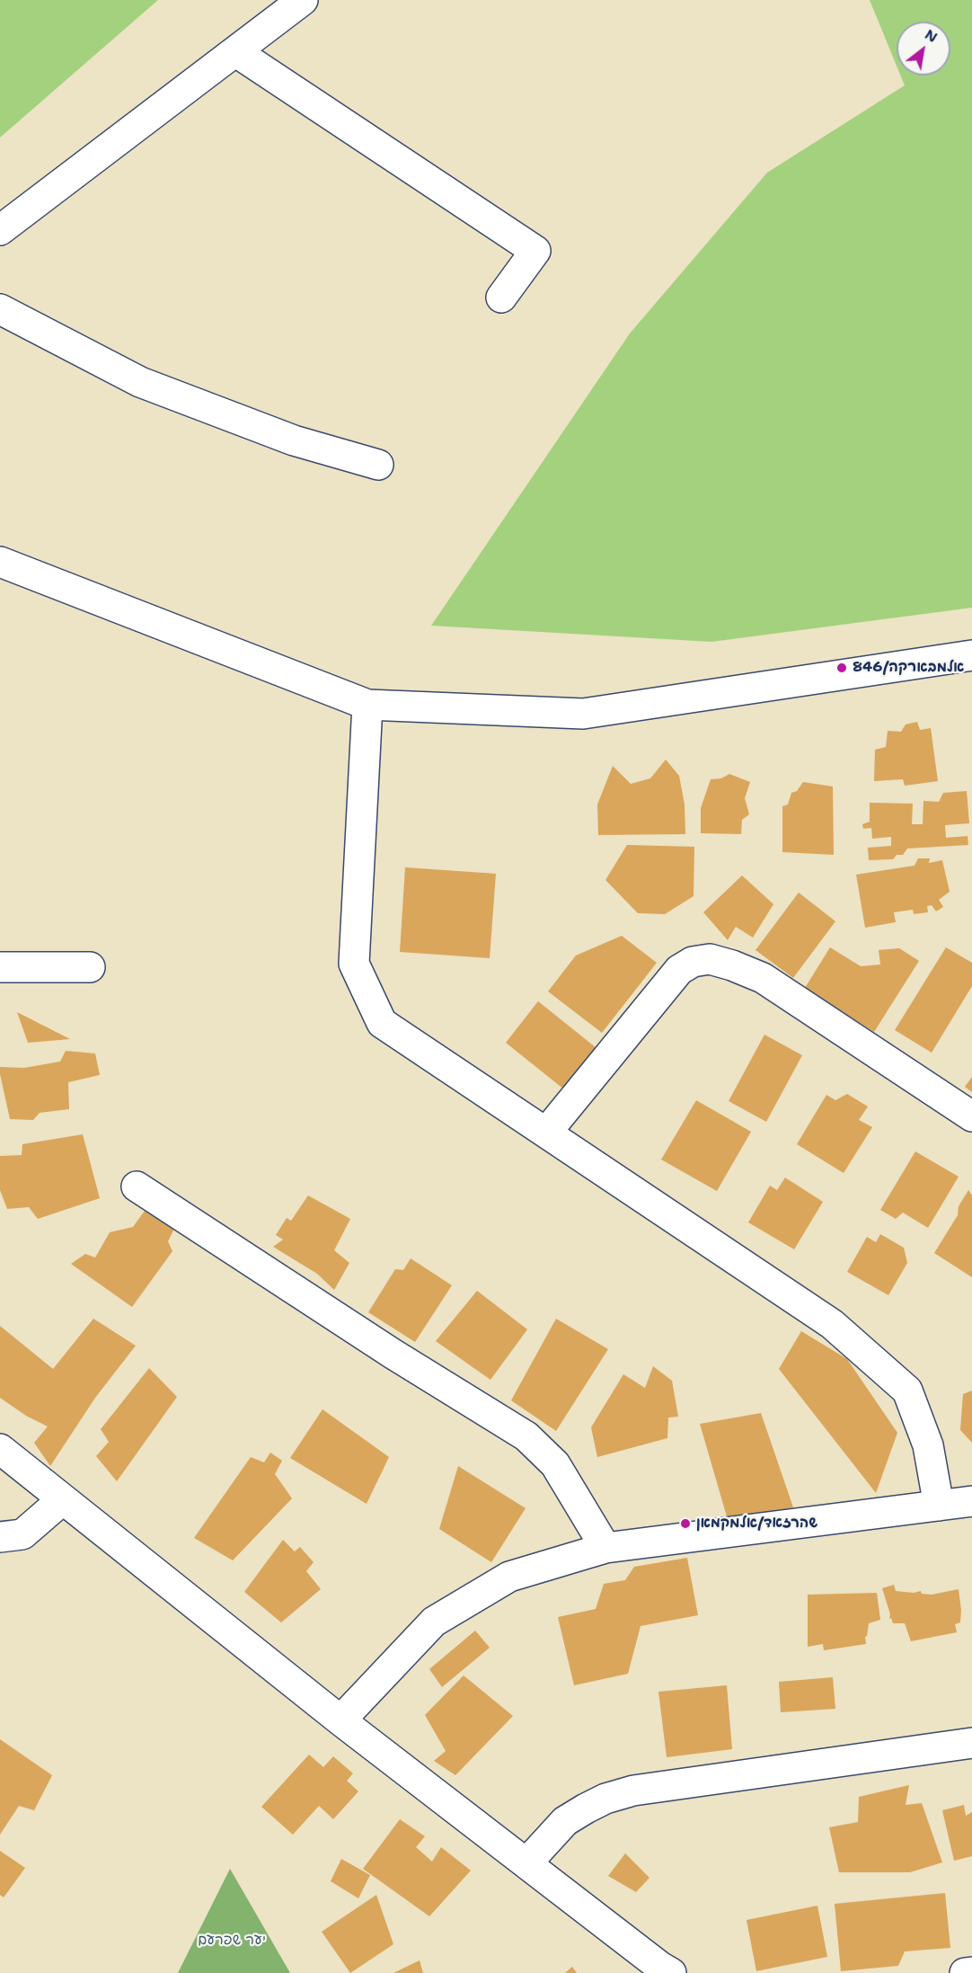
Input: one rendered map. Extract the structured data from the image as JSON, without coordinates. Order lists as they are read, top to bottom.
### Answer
{
  "parks": ["יער שפרעם"],
  "places": ["אלמבארקה/846", "שהרזאד/אלמקמאן"],
  "north": "top right"
}
